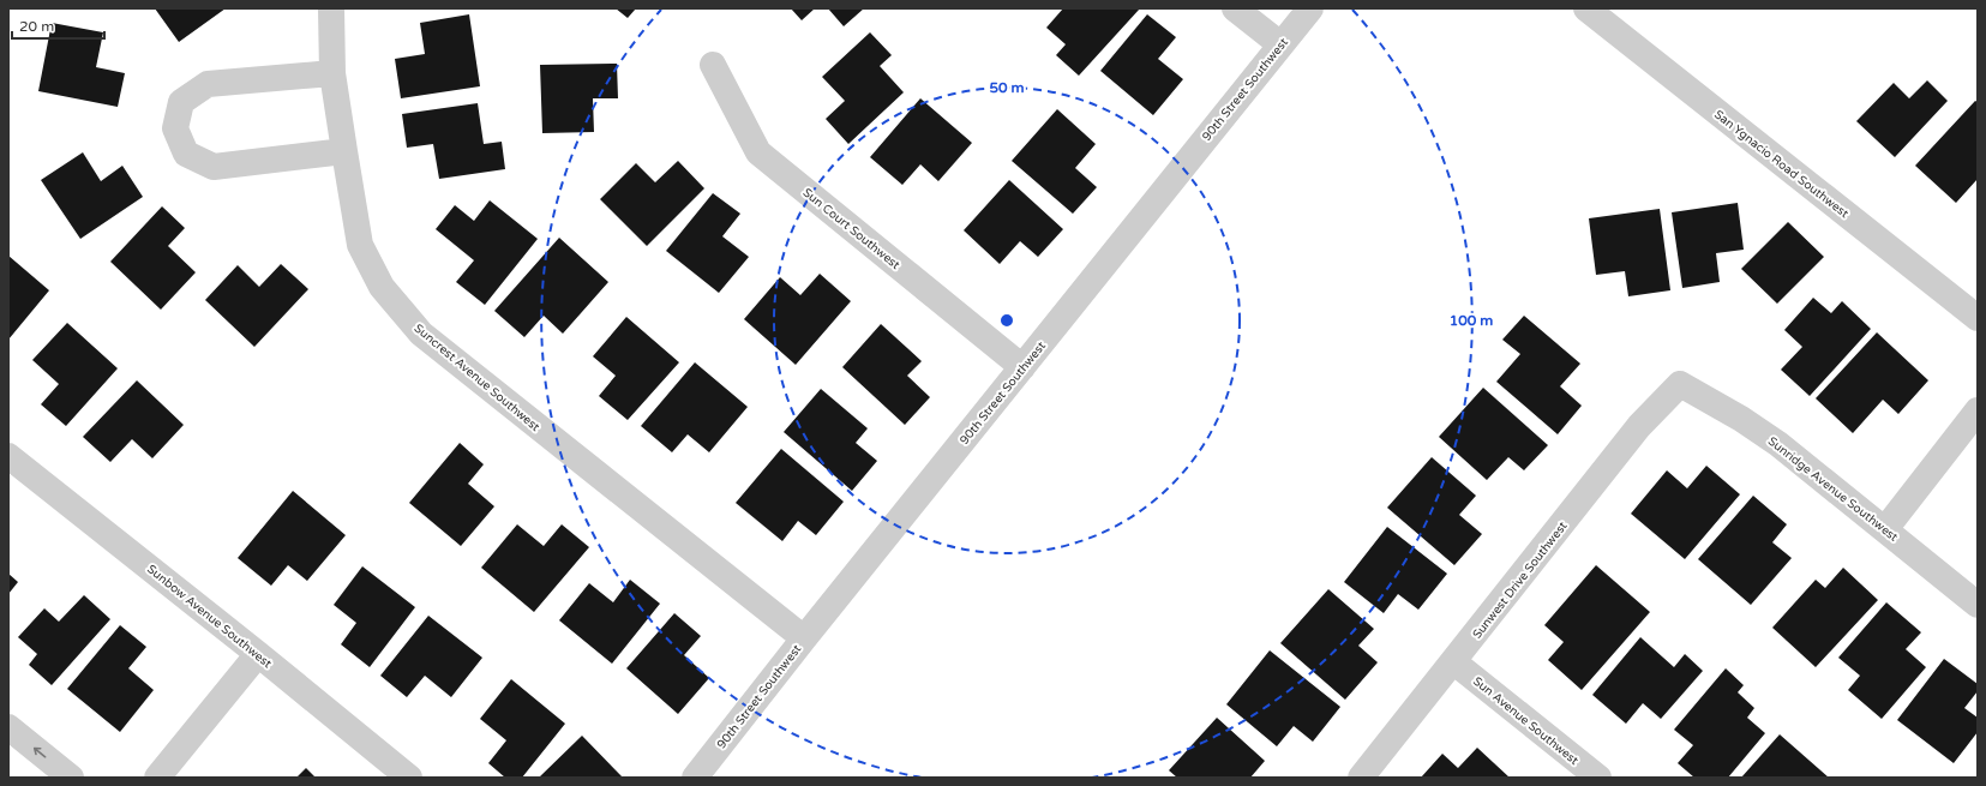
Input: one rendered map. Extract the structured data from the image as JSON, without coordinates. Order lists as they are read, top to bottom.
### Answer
{
  "streets": {
    "street": [
      "90th Street Southwest",
      "San Ygnacio Road Southwest",
      "Sun Court Southwest",
      "Suncrest Avenue Southwest",
      "Sunridge Avenue Southwest",
      "Sunwest Drive Southwest",
      "Sunbow Avenue Southwest",
      "Sun Avenue Southwest"
    ]
  },
  "crossings": [
    ["90th Street Southwest", "Sun Court Southwest"],
    ["90th Street Southwest", "Suncrest Avenue Southwest"],
    ["Sunridge Avenue Southwest", "Sunwest Drive Southwest"],
    ["Sunwest Drive Southwest", "Sun Avenue Southwest"]
  ],
  "scale_bar": "20 m",
  "rings": ["50 m", "100 m"]
}
